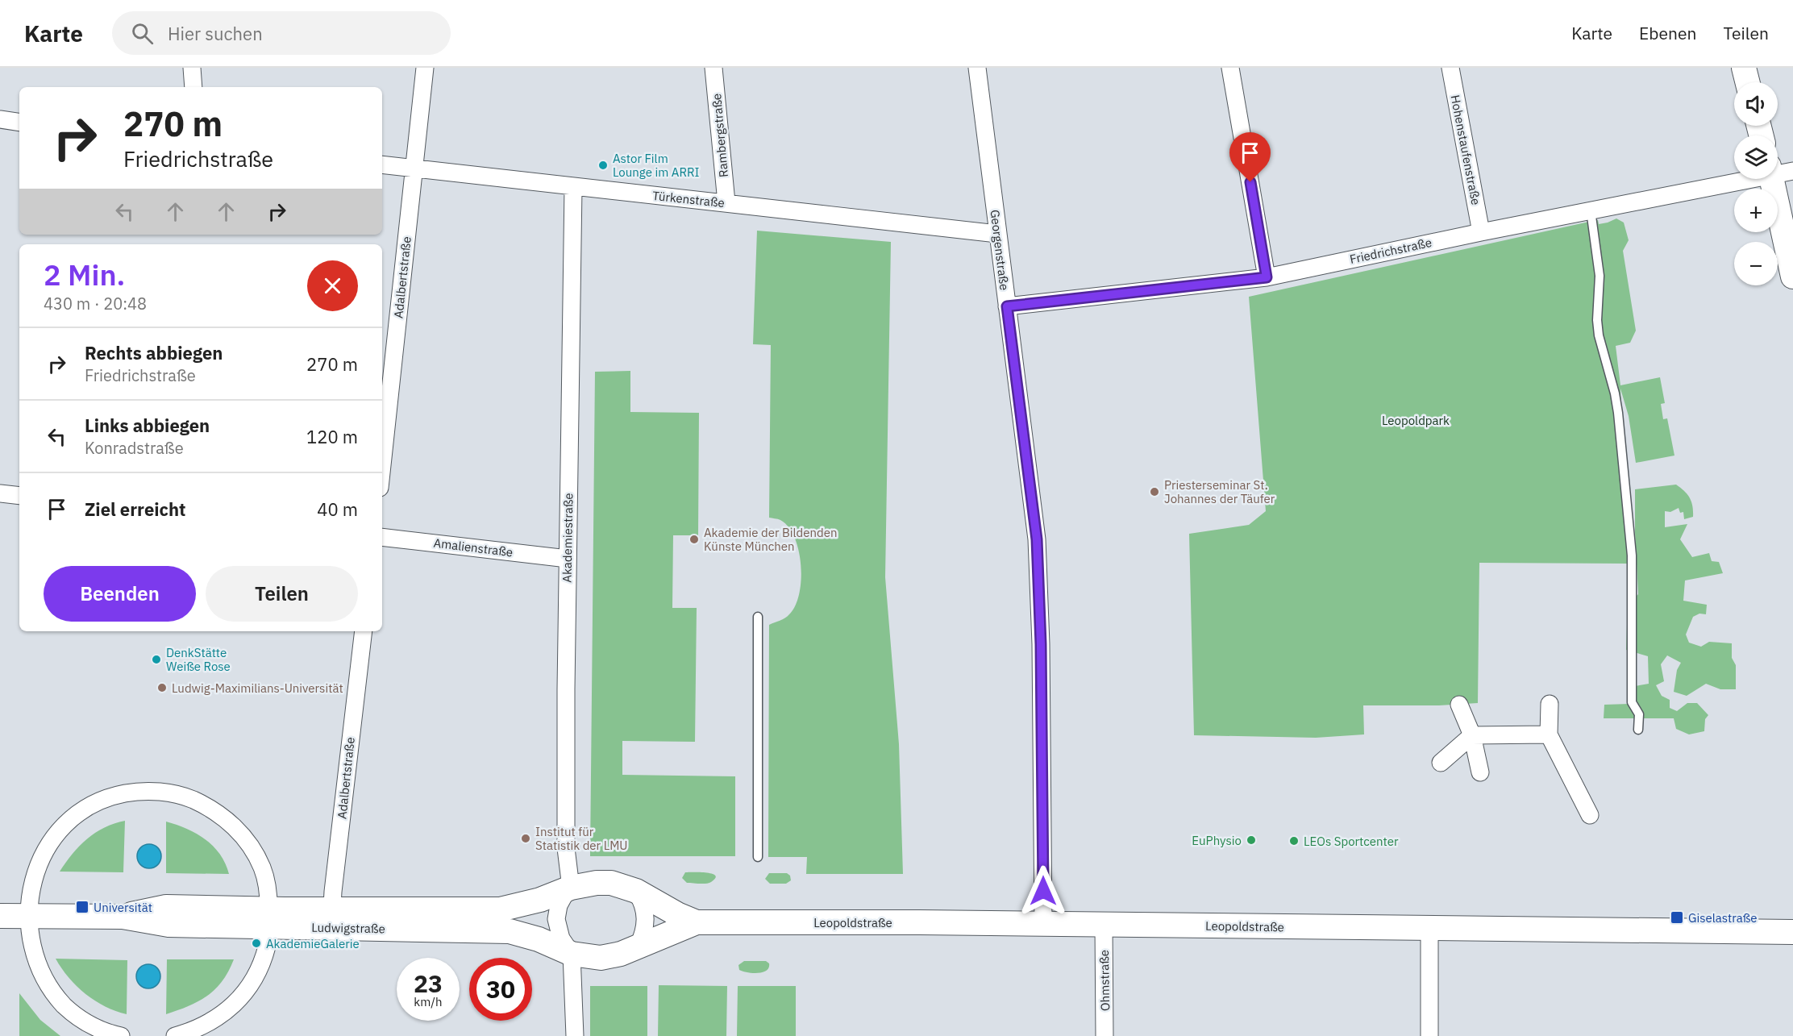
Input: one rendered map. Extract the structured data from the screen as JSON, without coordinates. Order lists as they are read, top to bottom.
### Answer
{
  "streets": {
    "main road": ["Leopoldstraße", "Ludwigstraße"],
    "street": [
      "Rambergstraße",
      "Hohenstaufenstraße",
      "Türkenstraße",
      "Georgenstraße",
      "Friedrichstraße",
      "Adalbertstraße",
      "Akademiestraße",
      "Amalienstraße",
      "Ohmstraße"
    ]
  },
  "crossings": [
    ["Rambergstraße", "Türkenstraße"],
    ["Hohenstaufenstraße", "Friedrichstraße"],
    ["Türkenstraße", "Georgenstraße"],
    ["Türkenstraße", "Adalbertstraße"],
    ["Türkenstraße", "Akademiestraße"],
    ["Georgenstraße", "Friedrichstraße"],
    ["Georgenstraße", "Leopoldstraße"],
    ["Adalbertstraße", "Ludwigstraße"],
    ["Akademiestraße", "Amalienstraße"],
    ["Akademiestraße", "Leopoldstraße"],
    ["Akademiestraße", "Ludwigstraße"],
    ["Leopoldstraße", "Ludwigstraße"],
    ["Leopoldstraße", "Ohmstraße"]
  ],
  "parks": ["Leopoldpark"],
  "places": {
    "other": [
      "Astor Film Lounge im ARRI",
      "Priesterseminar St. Johannes der Täufer",
      "Akademie der Bildenden Künste München",
      "DenkStätte Weiße Rose",
      "Ludwig-Maximilians-Universität",
      "Institut für Statistik der LMU",
      "EuPhysio",
      "LEOs Sportcenter",
      "AkademieGalerie"
    ],
    "transit": ["Universität", "Giselastraße"]
  },
  "page": {
    "header": "Karte",
    "search": "Hier suchen",
    "nav": ["Karte", "Ebenen", "Teilen"],
    "map_buttons": ["+", "−"],
    "turn": ["270 m", "Friedrichstraße"],
    "heading": ["2 Min.", "430 m · 20:48"],
    "list": [
      {
        "name": "Rechts abbiegen",
        "note": "Friedrichstraße",
        "value": "270 m"
      },
      {
        "name": "Links abbiegen",
        "note": "Konradstraße",
        "value": "120 m"
      },
      {
        "name": "Ziel erreicht",
        "value": "40 m"
      }
    ],
    "buttons": ["Beenden", "Teilen"],
    "speed": "23 km/h",
    "limit": "30"
  }
}
